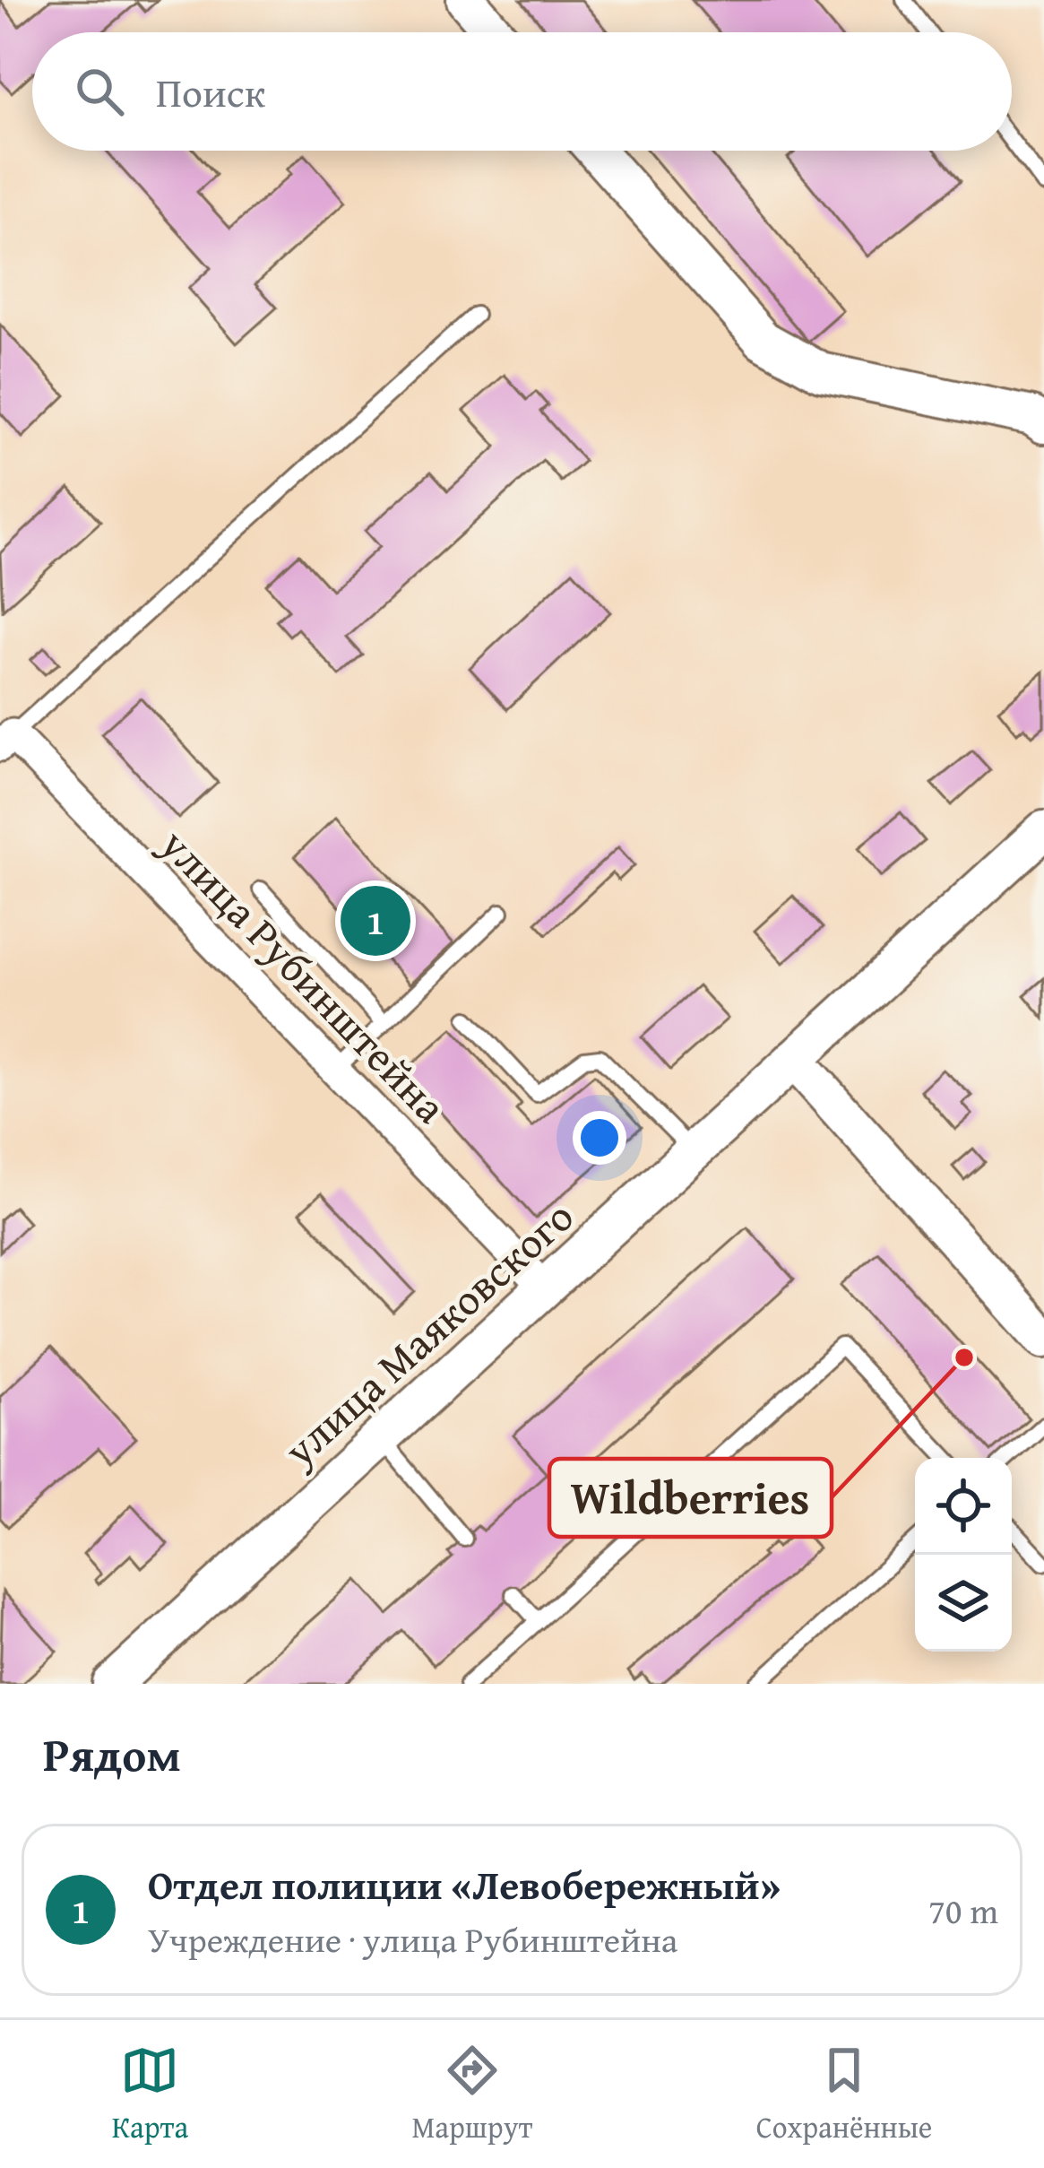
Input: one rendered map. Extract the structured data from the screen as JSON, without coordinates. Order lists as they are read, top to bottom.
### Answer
{
  "streets": {
    "street": ["улица Рубинштейна", "улица Маяковского"]
  },
  "crossings": [
    ["улица Рубинштейна", "улица Маяковского"]
  ],
  "places": ["Wildberries"],
  "page": {
    "search": "Поиск",
    "pins": "1",
    "heading": "Рядом",
    "list": [
      {
        "mark": "1",
        "name": "Отдел полиции «Левобережный»",
        "note": "Учреждение · улица Рубинштейна",
        "value": "70 m"
      }
    ],
    "nav": ["Карта", "Маршрут", "Сохранённые"]
  }
}
